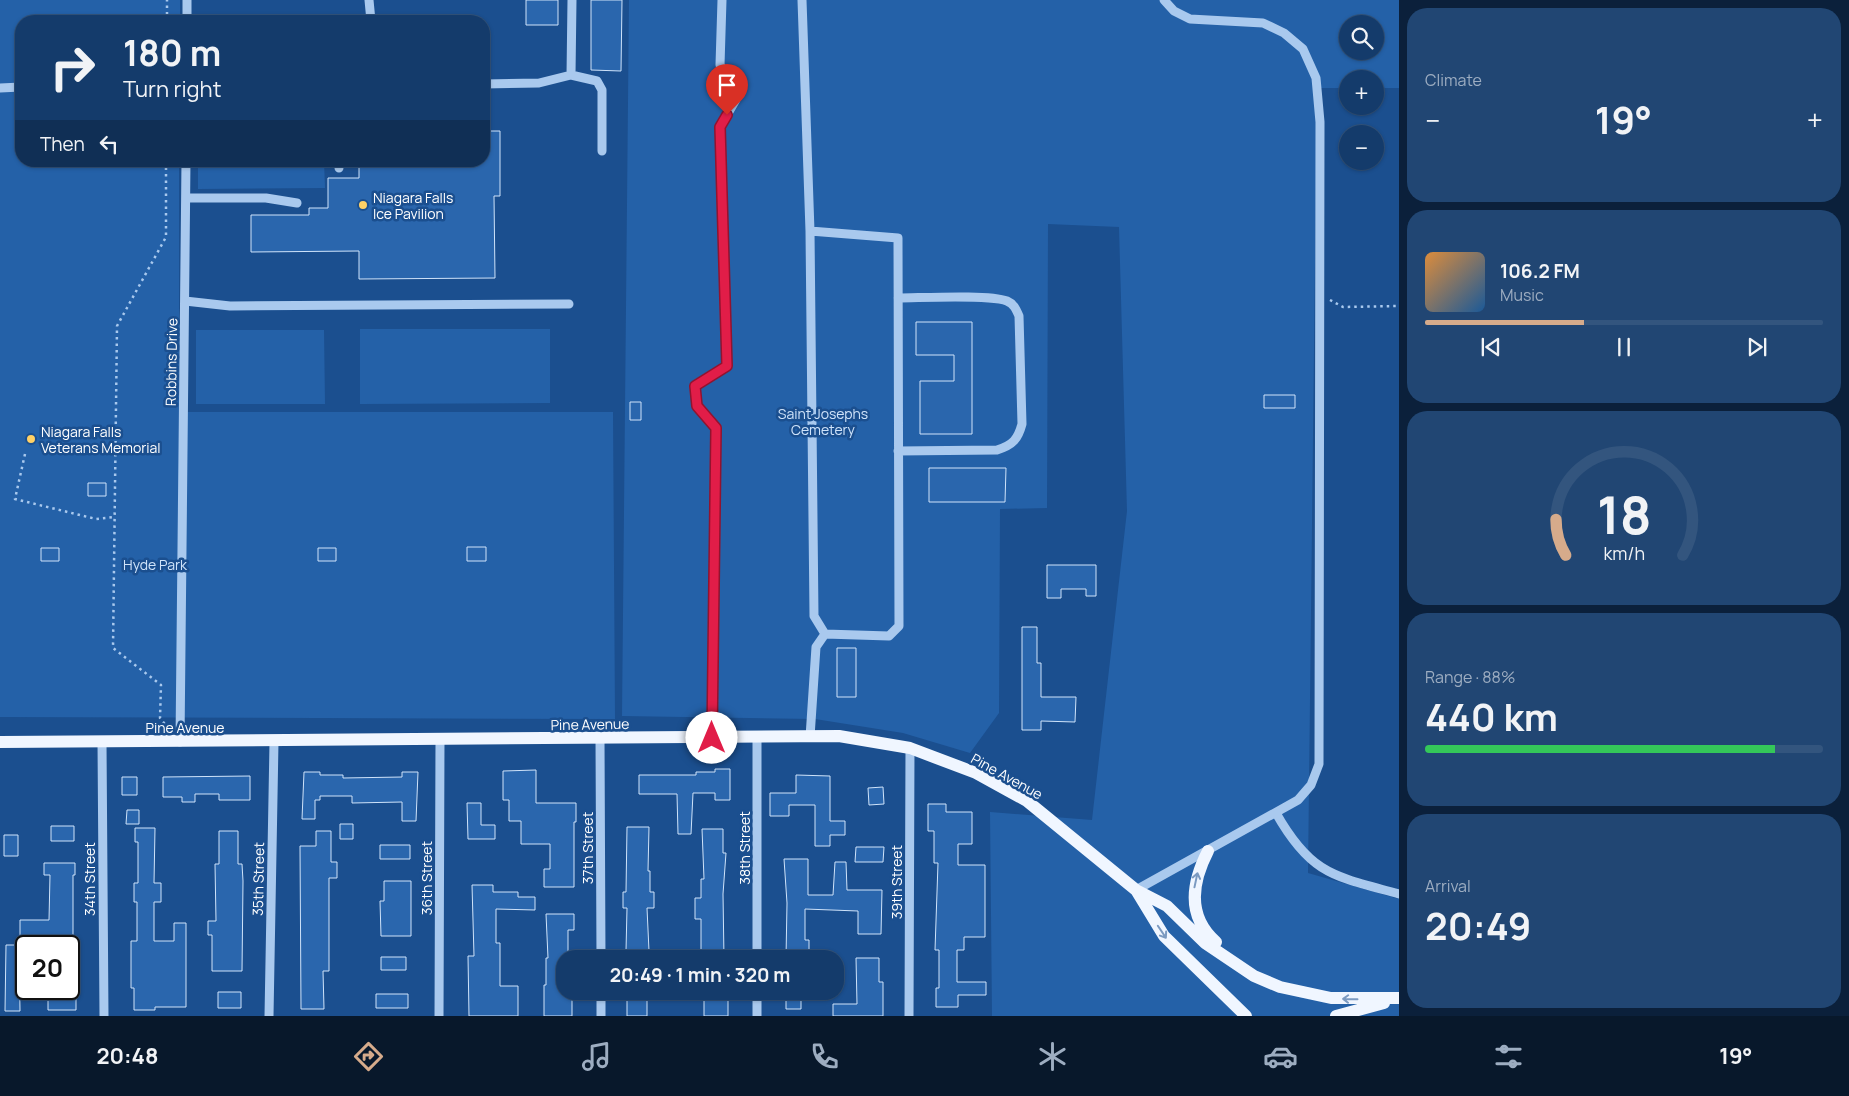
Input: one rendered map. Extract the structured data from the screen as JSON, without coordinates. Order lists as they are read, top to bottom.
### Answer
{
  "streets": {
    "main road": ["Pine Avenue"],
    "street": [
      "Robbins Drive",
      "37th Street",
      "38th Street",
      "36th Street",
      "34th Street",
      "35th Street",
      "39th Street"
    ]
  },
  "crossings": [
    ["Robbins Drive", "Pine Avenue"],
    ["Pine Avenue", "37th Street"],
    ["Pine Avenue", "38th Street"],
    ["Pine Avenue", "36th Street"],
    ["Pine Avenue", "34th Street"],
    ["Pine Avenue", "35th Street"],
    ["Pine Avenue", "39th Street"]
  ],
  "parks": ["Saint Josephs Cemetery", "Hyde Park"],
  "places": ["Niagara Falls Ice Pavilion", "Niagara Falls Veterans Memorial"],
  "page": {
    "tile": [
      "Climate",
      ["Range · 88%", "440 km"],
      ["Arrival", "20:49"]
    ],
    "map_buttons": ["+", "−"],
    "turn": ["180 m", "Turn right"],
    "heat": ["−", "19°", "+"],
    "then": "Then",
    "song": ["106.2 FM", "Music"],
    "limit": "20",
    "trip": "20:49 · 1 min · 320 m",
    "tabs": ["20:48", "19°"],
    "gauge": ["18", "km/h"]
  }
}
